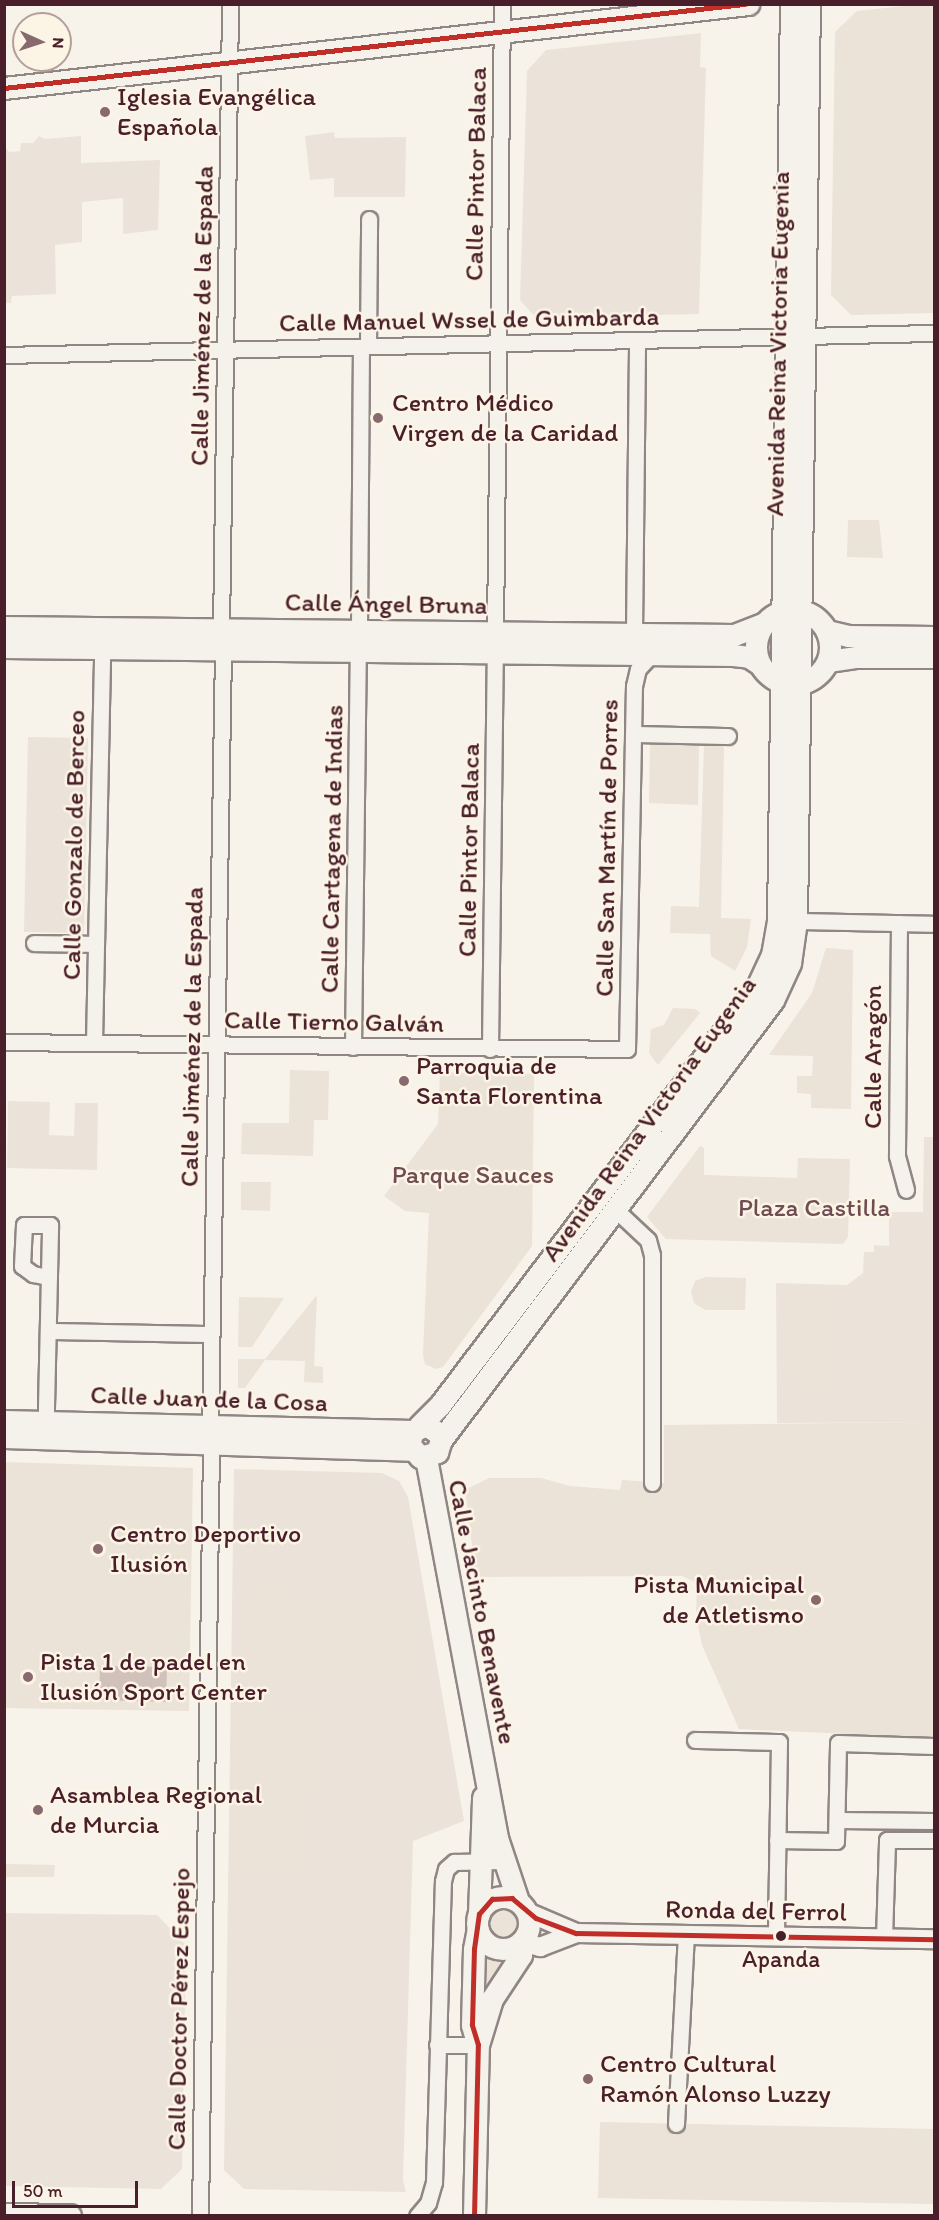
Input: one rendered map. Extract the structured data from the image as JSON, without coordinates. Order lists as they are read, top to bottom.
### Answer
{
  "streets": {
    "main road": [
      "Avenida Reina Victoria Eugenia",
      "Calle Ángel Bruna",
      "Calle Juan de la Cosa",
      "Calle Jacinto Benavente"
    ],
    "street": [
      "Calle Pintor Balaca",
      "Calle Jiménez de la Espada",
      "Calle Manuel Wssel de Guimbarda",
      "Calle Gonzalo de Berceo",
      "Calle San Martín de Porres",
      "Calle Cartagena de Indias",
      "Calle Tierno Galván",
      "Calle Aragón",
      "Ronda del Ferrol",
      "Calle Doctor Pérez Espejo"
    ]
  },
  "crossings": [
    ["Calle Pintor Balaca", "Calle Manuel Wssel de Guimbarda"],
    ["Calle Pintor Balaca", "Calle Ángel Bruna"],
    ["Calle Pintor Balaca", "Calle Tierno Galván"],
    ["Calle Jiménez de la Espada", "Calle Manuel Wssel de Guimbarda"],
    ["Calle Jiménez de la Espada", "Calle Ángel Bruna"],
    ["Calle Jiménez de la Espada", "Calle Tierno Galván"],
    ["Calle Jiménez de la Espada", "Calle Juan de la Cosa"],
    ["Calle Jiménez de la Espada", "Calle Doctor Pérez Espejo"],
    ["Calle Manuel Wssel de Guimbarda", "Avenida Reina Victoria Eugenia"],
    ["Avenida Reina Victoria Eugenia", "Calle Ángel Bruna"],
    ["Avenida Reina Victoria Eugenia", "Calle Juan de la Cosa"],
    ["Avenida Reina Victoria Eugenia", "Calle Jacinto Benavente"],
    ["Calle Ángel Bruna", "Calle Gonzalo de Berceo"],
    ["Calle Ángel Bruna", "Calle San Martín de Porres"],
    ["Calle Ángel Bruna", "Calle Cartagena de Indias"],
    ["Calle Gonzalo de Berceo", "Calle Tierno Galván"],
    ["Calle San Martín de Porres", "Calle Tierno Galván"],
    ["Calle Cartagena de Indias", "Calle Tierno Galván"],
    ["Calle Juan de la Cosa", "Calle Jacinto Benavente"],
    ["Calle Juan de la Cosa", "Calle Doctor Pérez Espejo"],
    ["Calle Jacinto Benavente", "Ronda del Ferrol"]
  ],
  "parks": ["Parque Sauces", "Plaza Castilla"],
  "places": [
    "Iglesia Evangélica Española",
    "Centro Médico Virgen de la Caridad",
    "Parroquia de Santa Florentina",
    "Centro Deportivo Ilusión",
    "Pista Municipal de Atletismo",
    "Pista 1 de padel en Ilusión Sport Center",
    "Asamblea Regional de Murcia",
    "Apanda",
    "Centro Cultural Ramón Alonso Luzzy"
  ],
  "scale_bar": "50 m",
  "north": "right"
}
